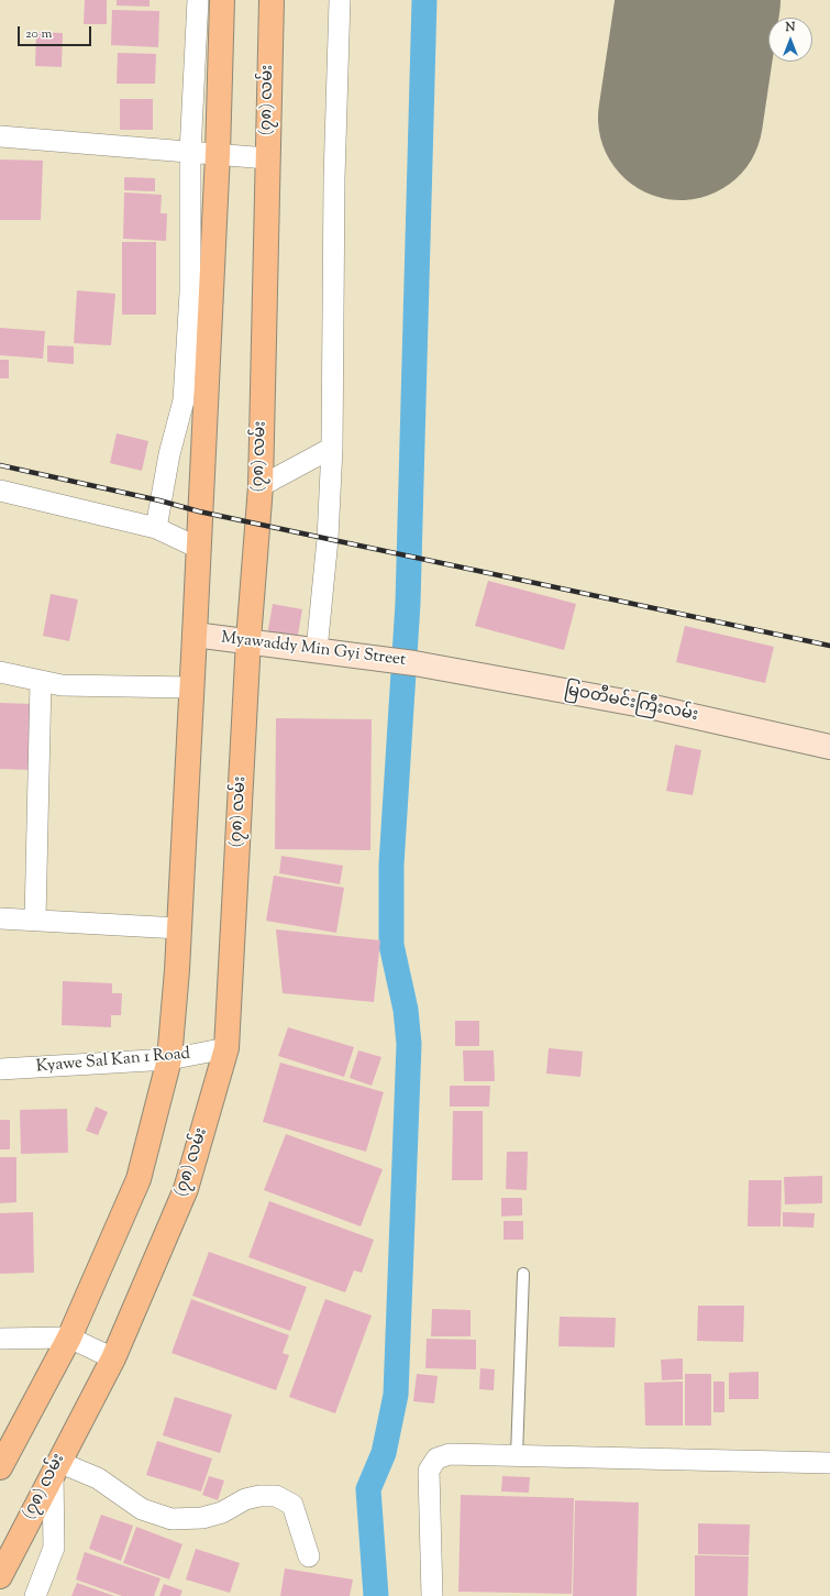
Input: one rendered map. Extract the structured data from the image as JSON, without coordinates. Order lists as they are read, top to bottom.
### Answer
{
  "streets": {
    "main road": ["(၇၈) လမ်း", "Myawaddy Min Gyi Street", "မြဝတီမင်းကြီးလမ်း"],
    "street": ["Kyawe Sal Kan 1 Road"]
  },
  "crossings": [
    ["(၇၈) လမ်း", "Myawaddy Min Gyi Street"],
    ["(၇၈) လမ်း", "Kyawe Sal Kan 1 Road"],
    ["Myawaddy Min Gyi Street", "မြဝတီမင်းကြီးလမ်း"]
  ],
  "scale_bar": "20 m",
  "north": "top"
}
